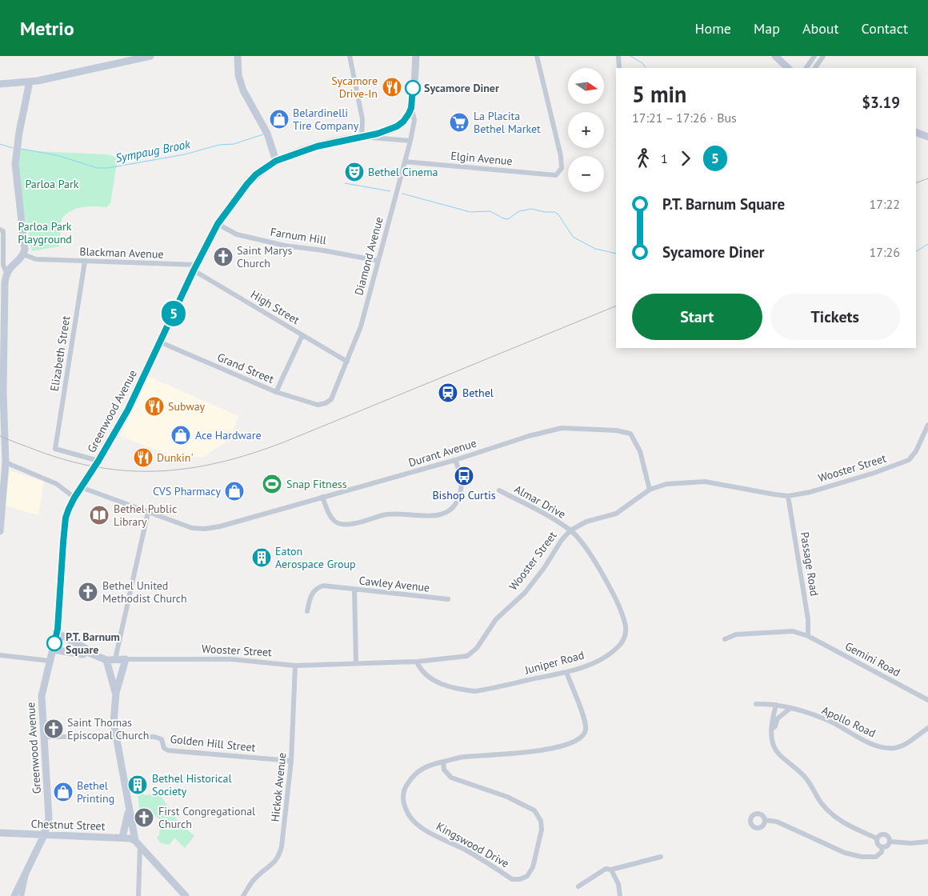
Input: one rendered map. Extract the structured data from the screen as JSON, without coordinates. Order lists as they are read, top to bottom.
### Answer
{
  "streets": {
    "main road": ["Greenwood Avenue", "Wooster Street", "Chestnut Street"],
    "street": [
      "Elgin Avenue",
      "Farnum Hill",
      "Blackman Avenue",
      "Diamond Avenue",
      "High Street",
      "Elizabeth Street",
      "Grand Street",
      "Durant Avenue",
      "Almar Drive",
      "Passage Road",
      "Cawley Avenue",
      "Gemini Road",
      "Juniper Road",
      "Apollo Road",
      "Golden Hill Street",
      "Hickok Avenue",
      "Kingswood Drive"
    ]
  },
  "crossings": [
    ["Elgin Avenue", "Diamond Avenue"],
    ["Farnum Hill", "Diamond Avenue"],
    ["Farnum Hill", "Greenwood Avenue"],
    ["Blackman Avenue", "High Street"],
    ["Blackman Avenue", "Elizabeth Street"],
    ["Blackman Avenue", "Greenwood Avenue"],
    ["Diamond Avenue", "High Street"],
    ["Diamond Avenue", "Grand Street"],
    ["Diamond Avenue", "Greenwood Avenue"],
    ["High Street", "Greenwood Avenue"],
    ["Elizabeth Street", "Greenwood Avenue"],
    ["Grand Street", "Greenwood Avenue"],
    ["Greenwood Avenue", "Chestnut Street"],
    ["Durant Avenue", "Wooster Street"],
    ["Wooster Street", "Almar Drive"],
    ["Wooster Street", "Passage Road"],
    ["Wooster Street", "Juniper Road"],
    ["Wooster Street", "Hickok Avenue"],
    ["Almar Drive", "Juniper Road"],
    ["Passage Road", "Gemini Road"],
    ["Juniper Road", "Kingswood Drive"],
    ["Golden Hill Street", "Hickok Avenue"]
  ],
  "water": ["Sympaug Brook"],
  "parks": ["Parloa Park", "Parloa Park Playground"],
  "places": {
    "restaurant": ["Sycamore Drive-In", "Subway", "Dunkin'"],
    "other": ["Sycamore Diner", "P.T. Barnum Square"],
    "shop": [
      "Belardinelli Tire Company",
      "Ace Hardware",
      "CVS Pharmacy",
      "Bethel Printing"
    ],
    "supermarket": ["La Placita Bethel Market"],
    "theatre": ["Bethel Cinema"],
    "church": [
      "Saint Marys Church",
      "Bethel United Methodist Church",
      "Saint Thomas Episcopal Church",
      "First Congregational Church"
    ],
    "station": ["Bethel"],
    "bus stop": ["Bishop Curtis"],
    "sports": ["Snap Fitness"],
    "library": ["Bethel Public Library"],
    "building": ["Eaton Aerospace Group", "Bethel Historical Society"]
  },
  "lines": ["bus line 5"],
  "north": "right",
  "page": {
    "header": "Metrio",
    "nav": [
      "Home",
      "Map",
      "About",
      "Contact"
    ],
    "on_map": "5",
    "map_buttons": ["+", "−"],
    "heading": ["5 min", "17:21 – 17:26 · Bus", "$3.19"],
    "legs": ["1", "5"],
    "list": [
      {
        "name": "P.T. Barnum Square",
        "value": "17:22"
      },
      {
        "name": "Sycamore Diner",
        "value": "17:26"
      }
    ],
    "buttons": ["Start", "Tickets"]
  }
}
